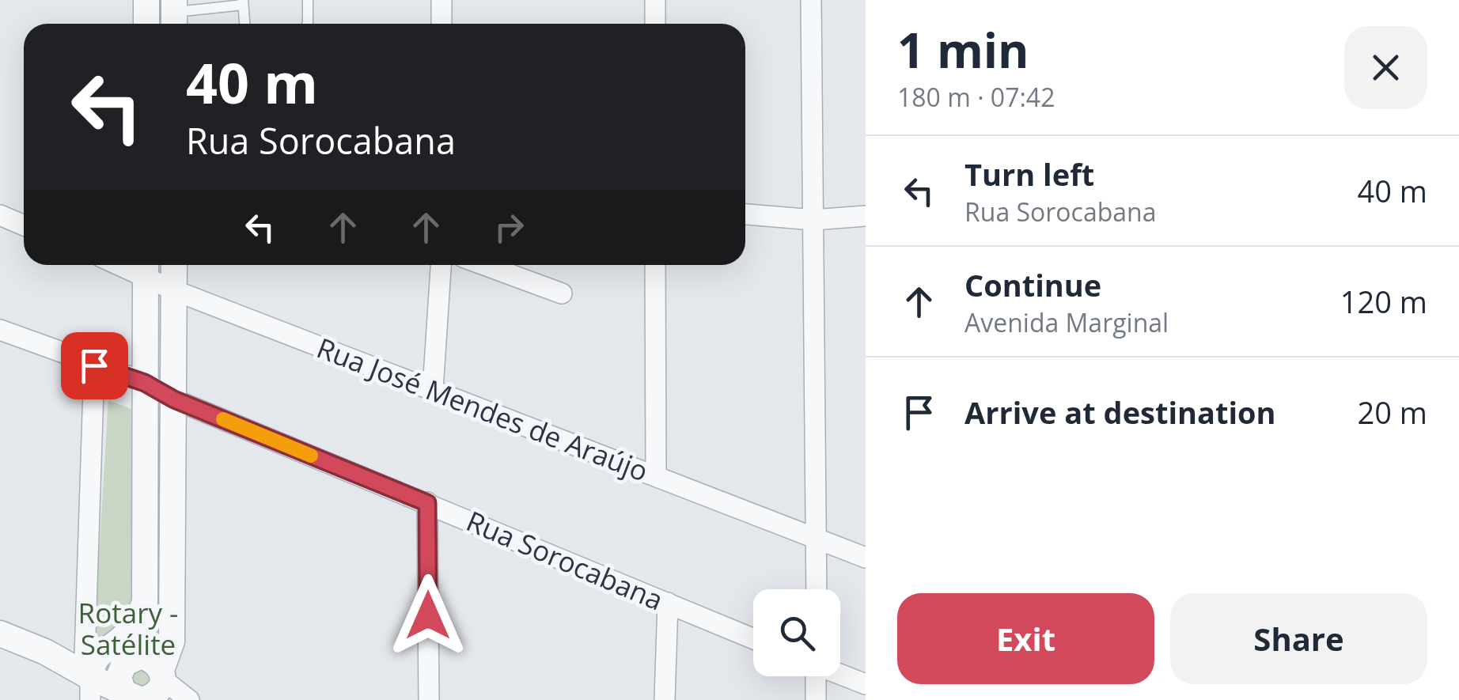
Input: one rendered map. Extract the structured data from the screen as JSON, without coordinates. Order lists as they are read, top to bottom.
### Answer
{
  "streets": {
    "street": ["Rua José Mendes de Araújo", "Rua Sorocabana"]
  },
  "parks": ["Rotary - Satélite"],
  "page": {
    "heading": ["1 min", "180 m · 07:42"],
    "turn": ["40 m", "Rua Sorocabana"],
    "list": [
      {
        "name": "Turn left",
        "note": "Rua Sorocabana",
        "value": "40 m"
      },
      {
        "name": "Continue",
        "note": "Avenida Marginal",
        "value": "120 m"
      },
      {
        "name": "Arrive at destination",
        "value": "20 m"
      }
    ],
    "buttons": ["Exit", "Share"]
  }
}
